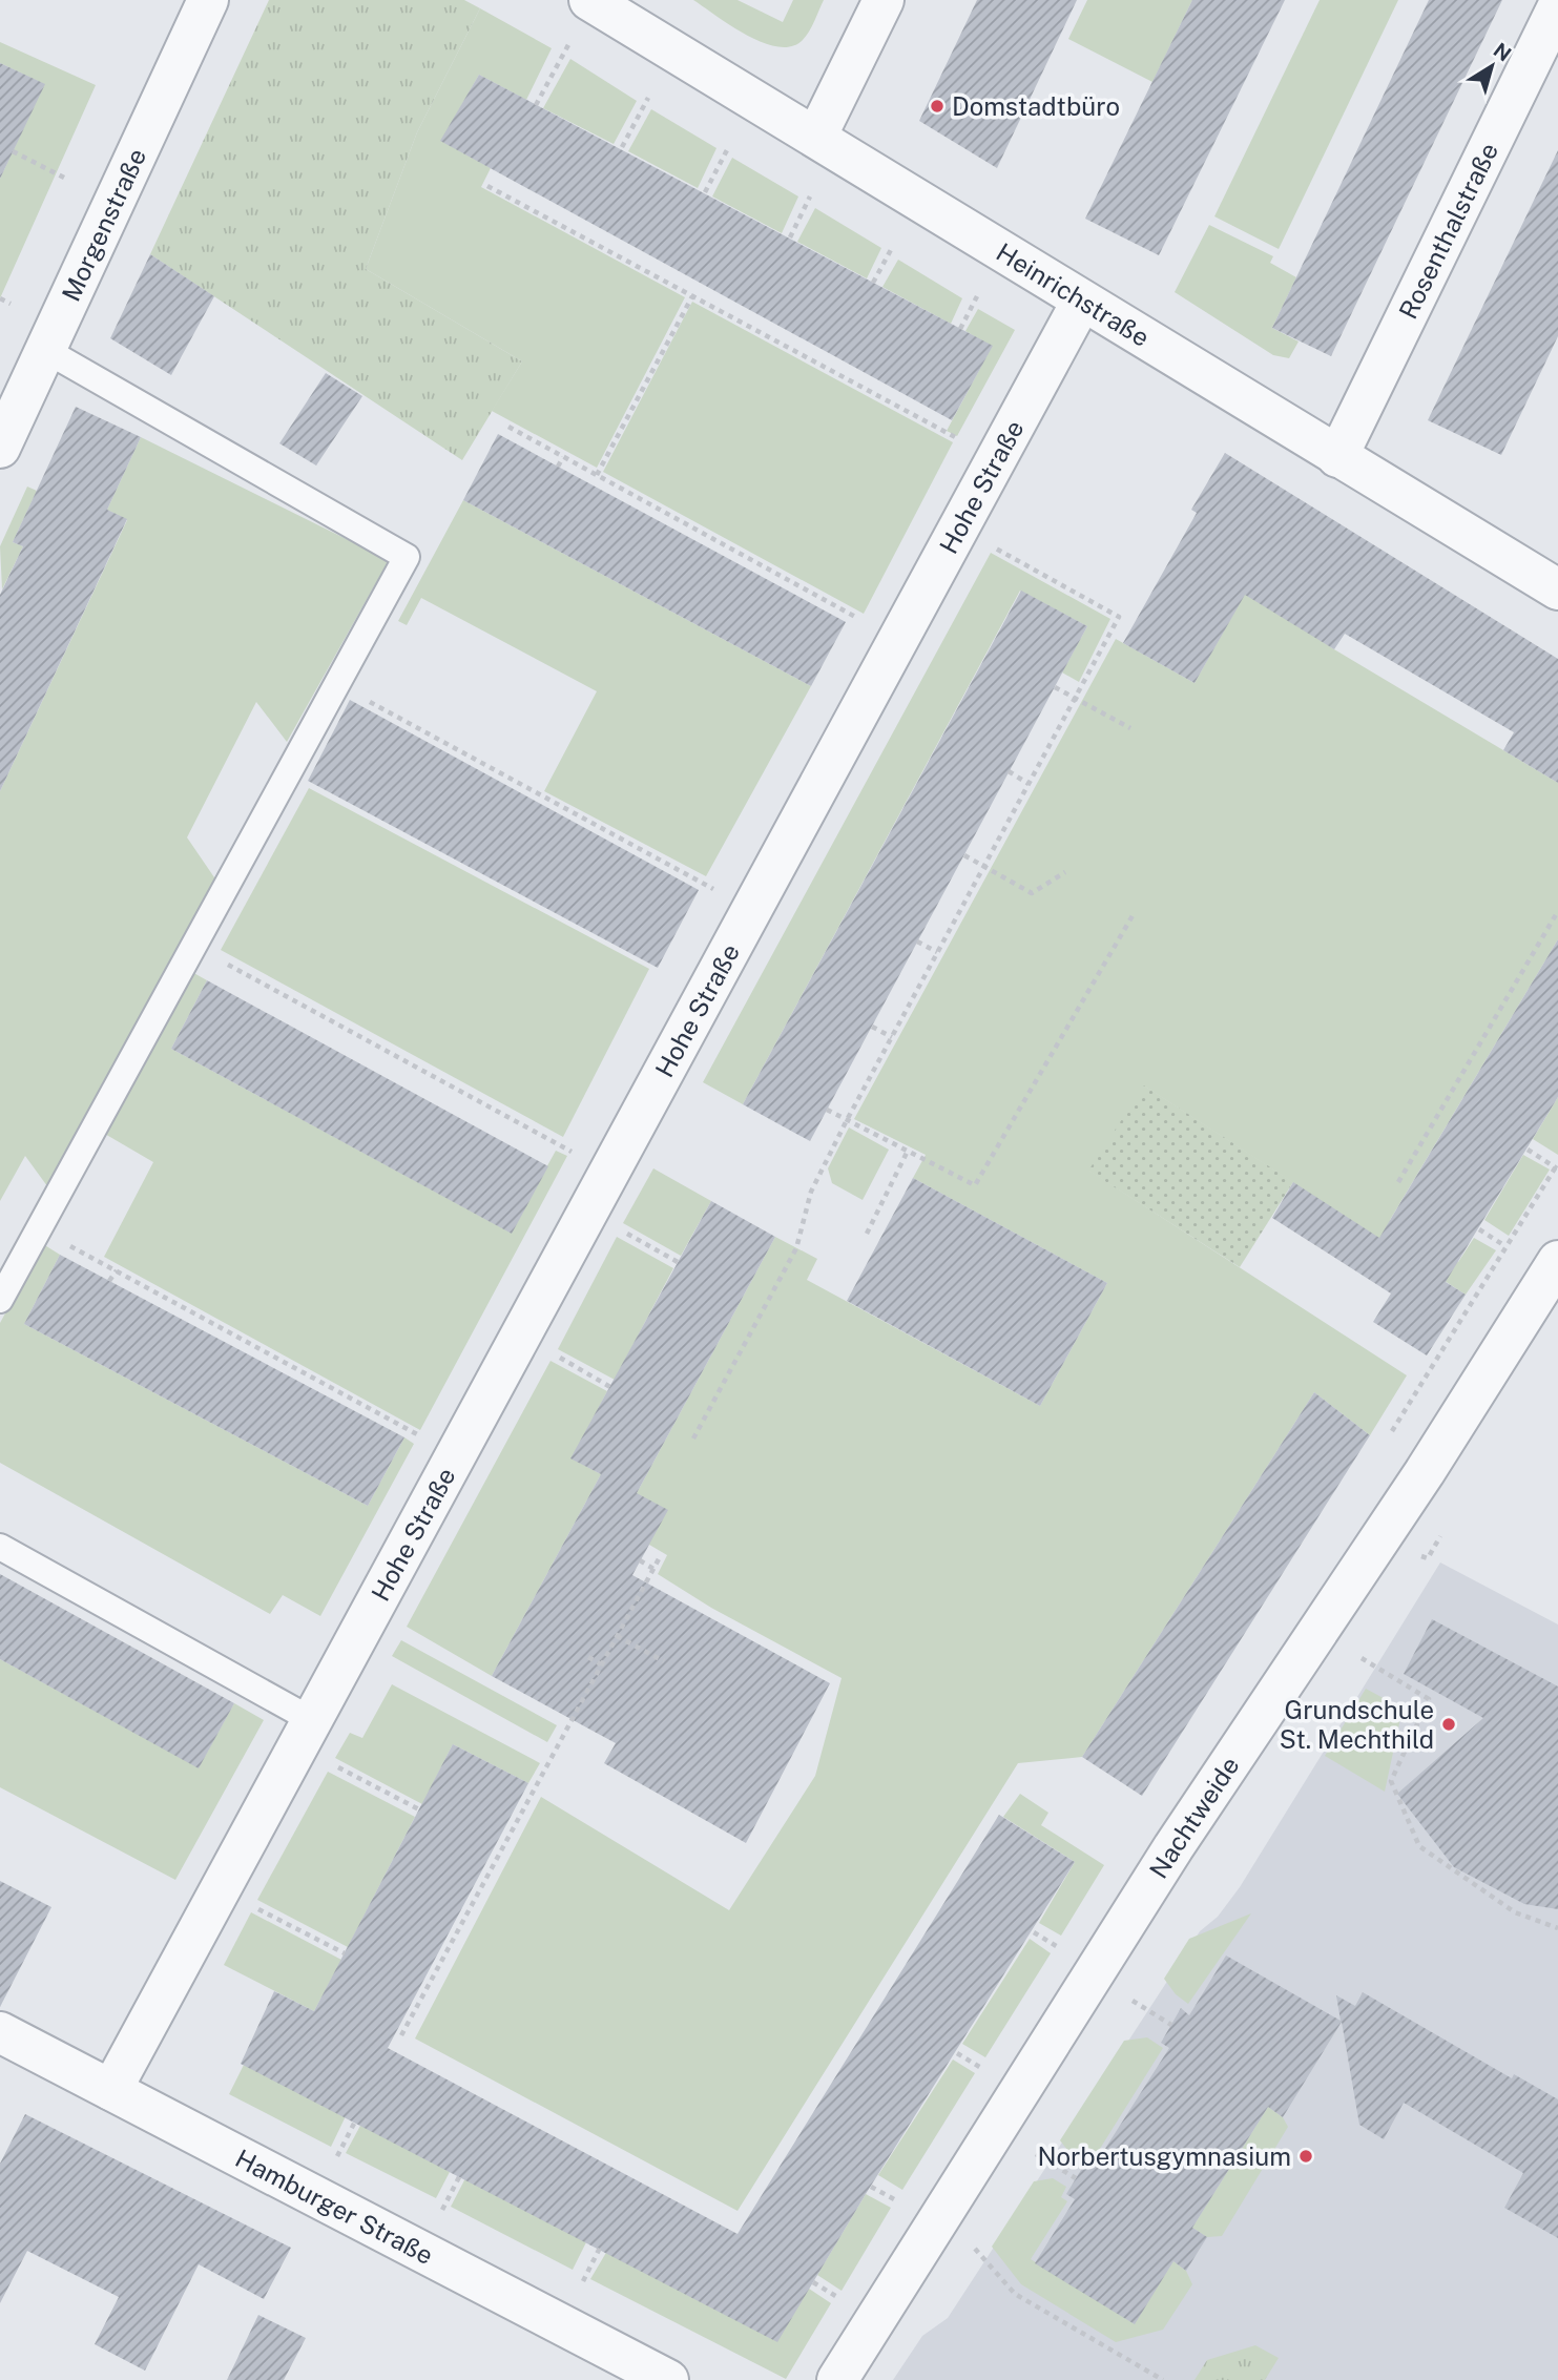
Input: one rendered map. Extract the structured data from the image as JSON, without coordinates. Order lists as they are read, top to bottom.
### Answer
{
  "streets": {
    "street": [
      "Morgenstraße",
      "Rosenthalstraße",
      "Heinrichstraße",
      "Hohe Straße",
      "Nachtweide",
      "Hamburger Straße"
    ]
  },
  "crossings": [
    ["Rosenthalstraße", "Heinrichstraße"],
    ["Heinrichstraße", "Hohe Straße"],
    ["Hohe Straße", "Hamburger Straße"]
  ],
  "places": ["Domstadtbüro", "Grundschule St. Mechthild", "Norbertusgymnasium"],
  "north": "top right"
}
